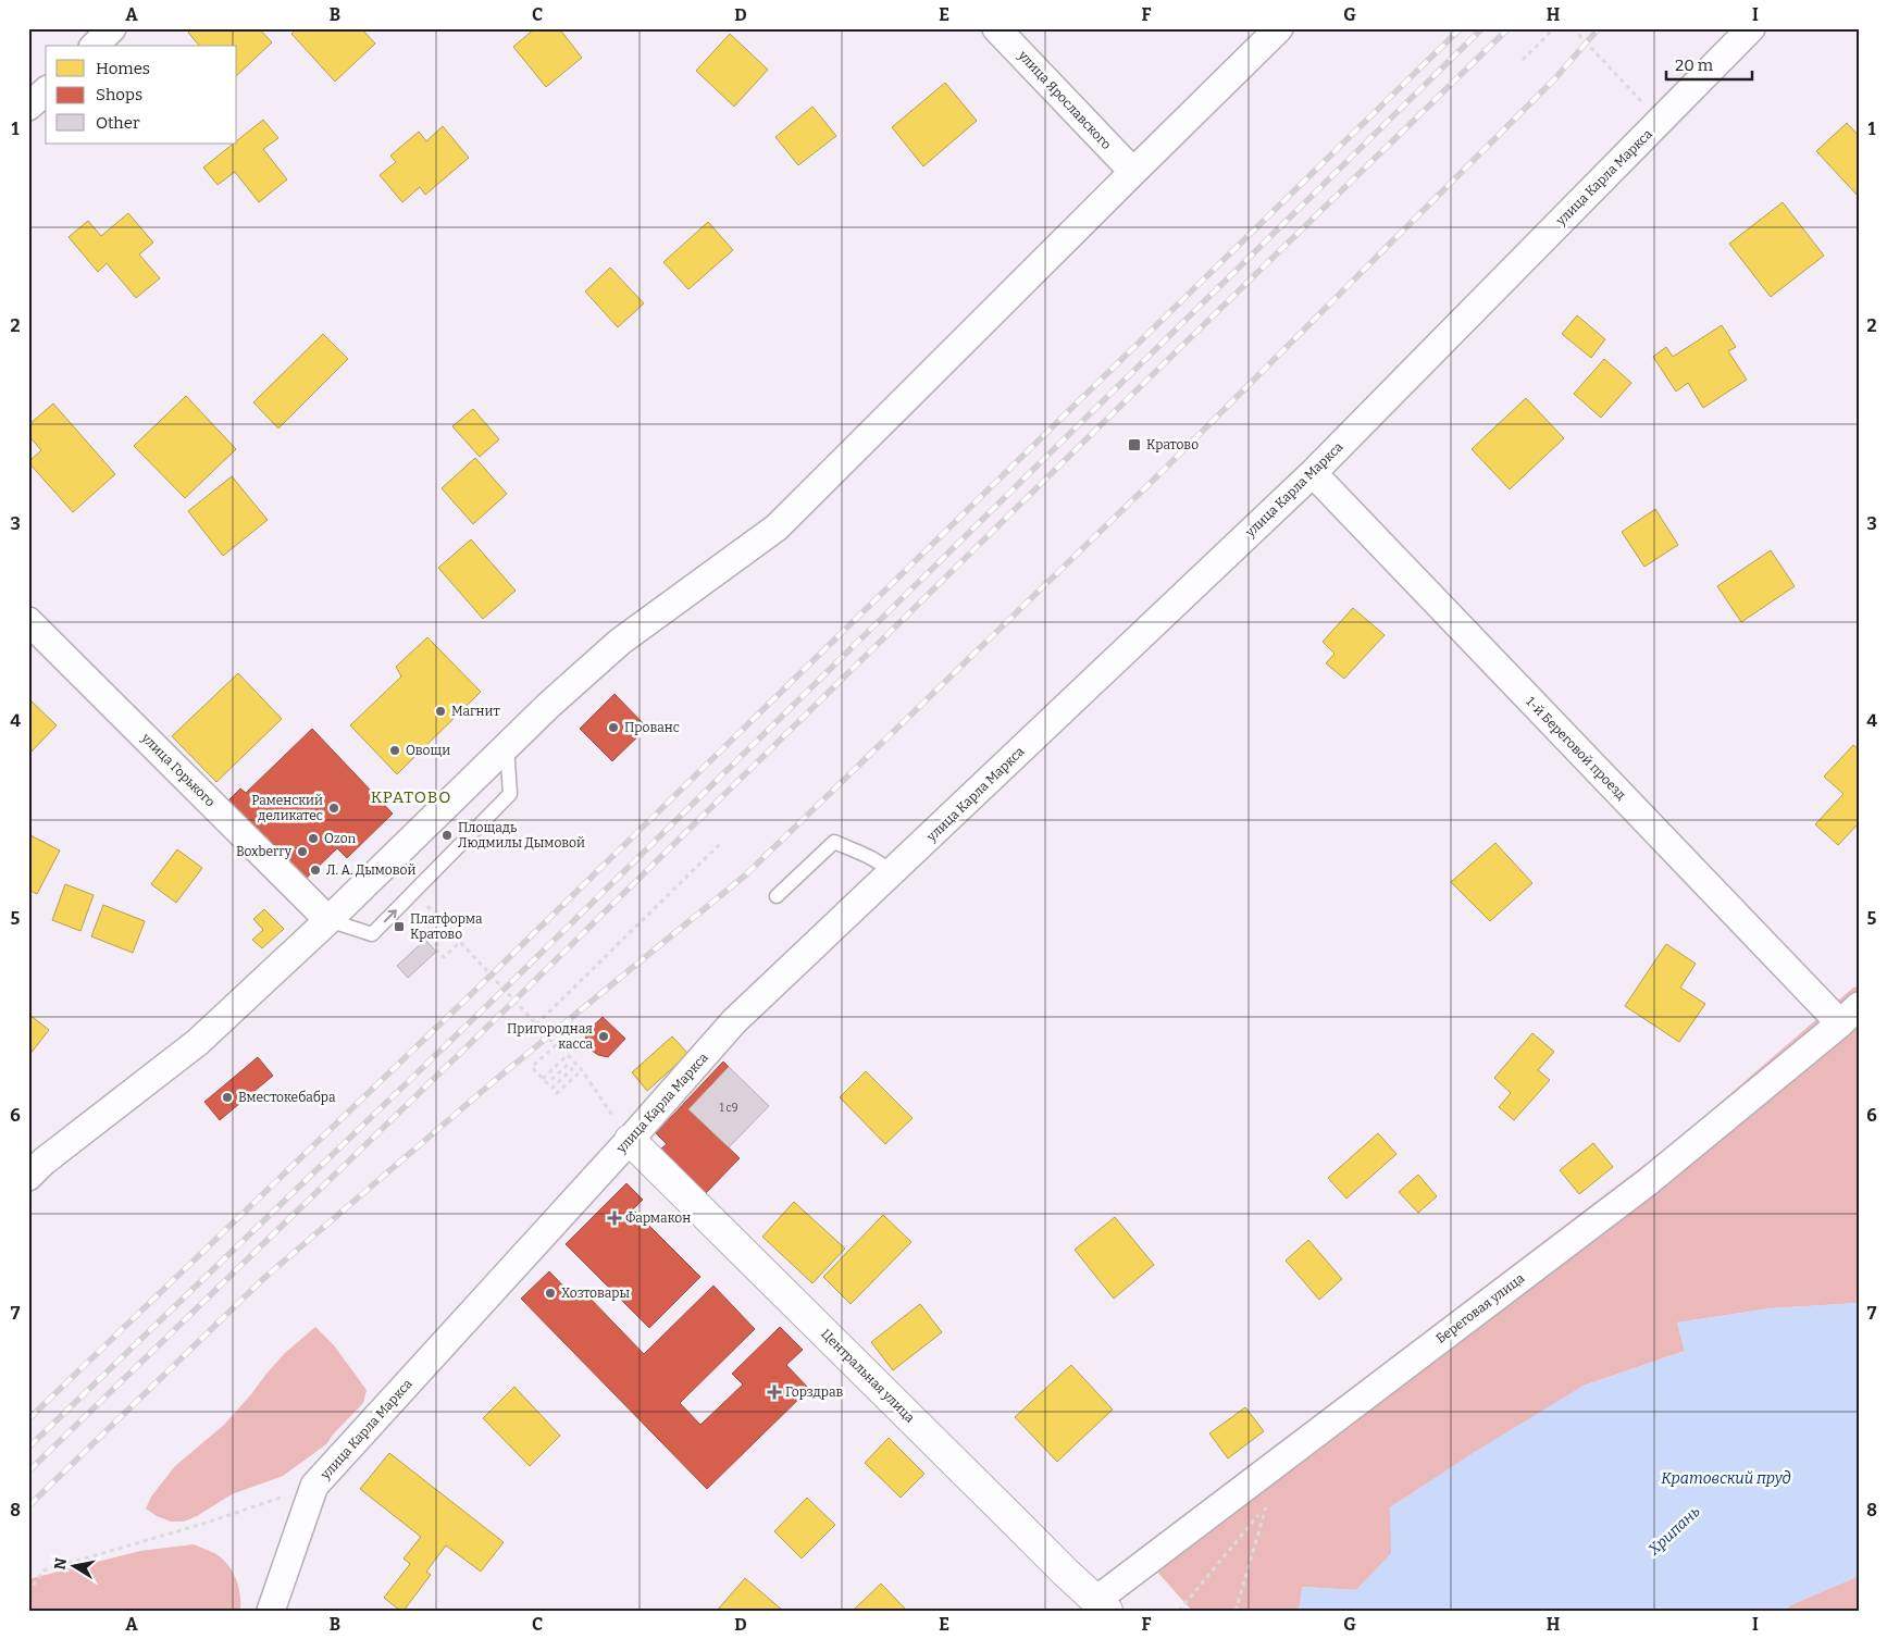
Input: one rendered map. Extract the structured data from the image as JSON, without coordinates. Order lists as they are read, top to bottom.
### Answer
{
  "streets": {
    "street": [
      "улица Ярославского",
      "улица Карла Маркса",
      "1-й Береговой проезд",
      "улица Горького",
      "Береговая улица",
      "Центральная улица"
    ]
  },
  "crossings": [
    ["улица Карла Маркса", "1-й Береговой проезд"],
    ["улица Карла Маркса", "Центральная улица"],
    ["1-й Береговой проезд", "Береговая улица"],
    ["Береговая улица", "Центральная улица"]
  ],
  "districts": ["КРАТОВО"],
  "water": ["Кратовский пруд", "Хрипань"],
  "places": {
    "transit": ["Кратово", "Платформа Кратово"],
    "other": [
      "Магнит",
      "Прованс",
      "Овощи",
      "Раменский деликатес",
      "Площадь Людмилы Дымовой",
      "Ozon",
      "Boxberry",
      "Л. А. Дымовой",
      "Пригородная касса",
      "Вместокебабра",
      "Хозтовары"
    ],
    "health": ["Фармакон", "Горздрав"]
  },
  "house_numbers": ["1 с9"],
  "legend": ["Homes", "Shops", "Other"],
  "scale_bar": "20 m",
  "north": "left",
  "grid": {
    "columns": [
      "A",
      "B",
      "C",
      "D",
      "E",
      "F",
      "G",
      "H",
      "I"
    ],
    "rows": [
      "1",
      "2",
      "3",
      "4",
      "5",
      "6",
      "7",
      "8"
    ]
  }
}
